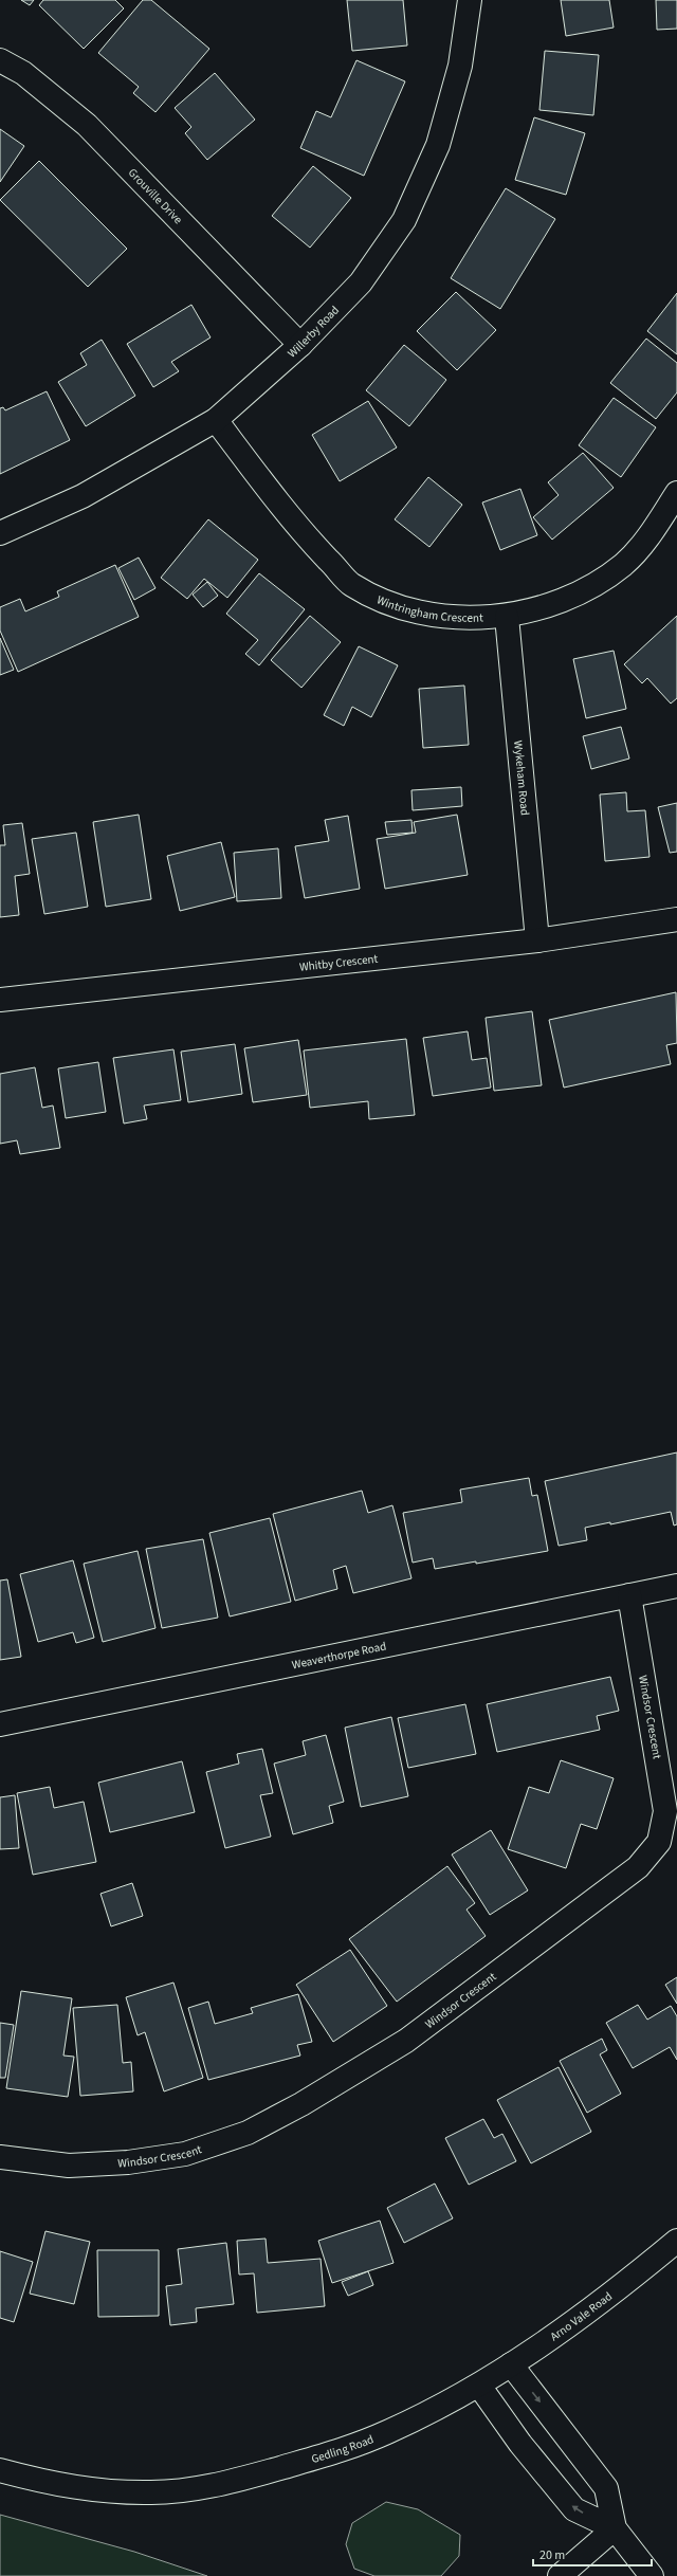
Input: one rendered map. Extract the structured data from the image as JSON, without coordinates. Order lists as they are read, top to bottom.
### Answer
{
  "streets": {
    "street": [
      "Grouville Drive",
      "Willerby Road",
      "Wintringham Crescent",
      "Wykeham Road",
      "Whitby Crescent",
      "Weaverthorpe Road",
      "Windsor Crescent",
      "Arno Vale Road",
      "Gedling Road"
    ]
  },
  "crossings": [
    ["Grouville Drive", "Willerby Road"],
    ["Willerby Road", "Wintringham Crescent"],
    ["Wintringham Crescent", "Wykeham Road"],
    ["Wykeham Road", "Whitby Crescent"],
    ["Weaverthorpe Road", "Windsor Crescent"],
    ["Arno Vale Road", "Gedling Road"]
  ],
  "scale_bar": "20 m"
}
